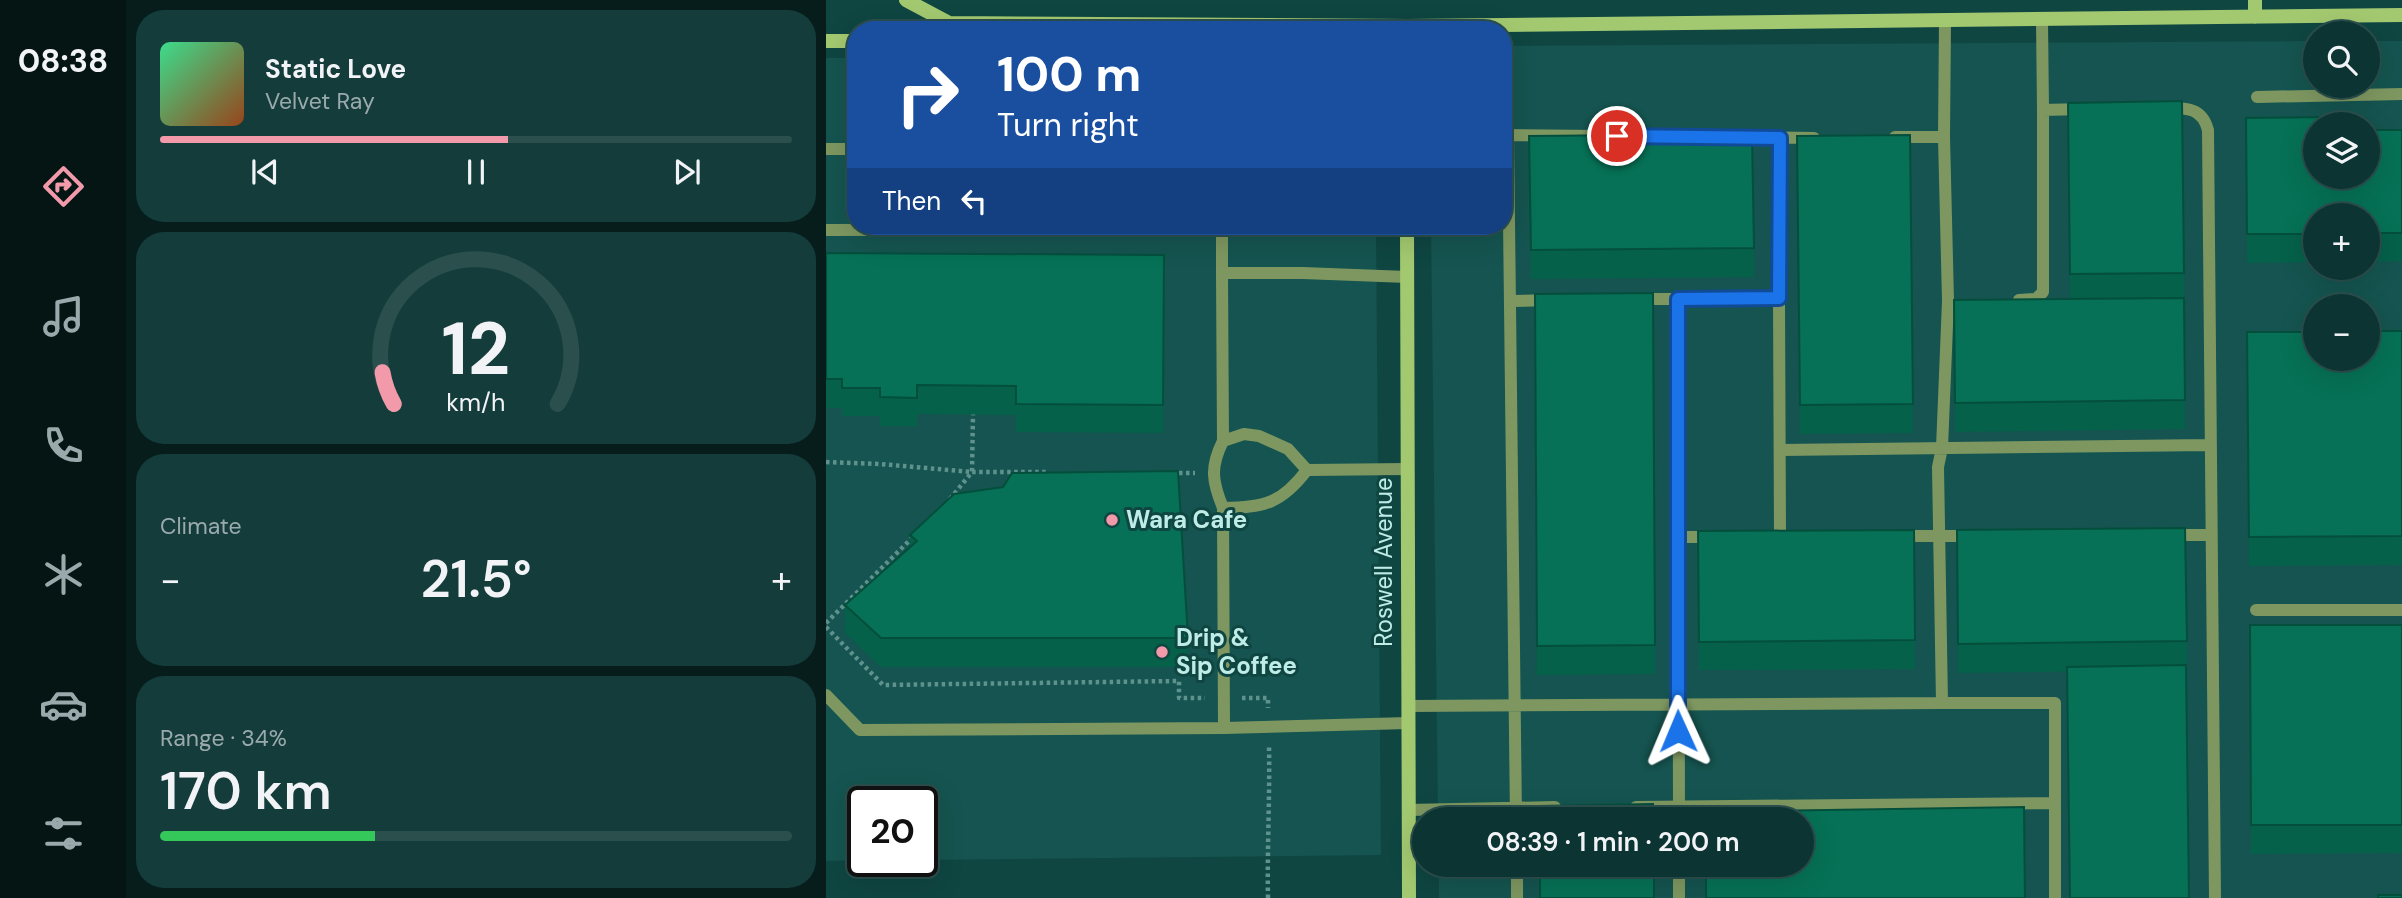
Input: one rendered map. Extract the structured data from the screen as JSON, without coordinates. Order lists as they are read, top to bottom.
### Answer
{
  "streets": {
    "main road": ["Roswell Avenue"]
  },
  "places": ["Wara Cafe", "Drip & Sip Coffee"],
  "page": {
    "tabs": "08:38",
    "map_buttons": ["+", "−"],
    "turn": ["100 m", "Turn right"],
    "song": ["Static Love", "Velvet Ray"],
    "then": "Then",
    "tile": [
      "Climate",
      ["Range · 34%", "170 km"]
    ],
    "heat": ["−", "21.5°", "+"],
    "limit": "20",
    "trip": "08:39 · 1 min · 200 m",
    "gauge": ["12", "km/h"]
  }
}
